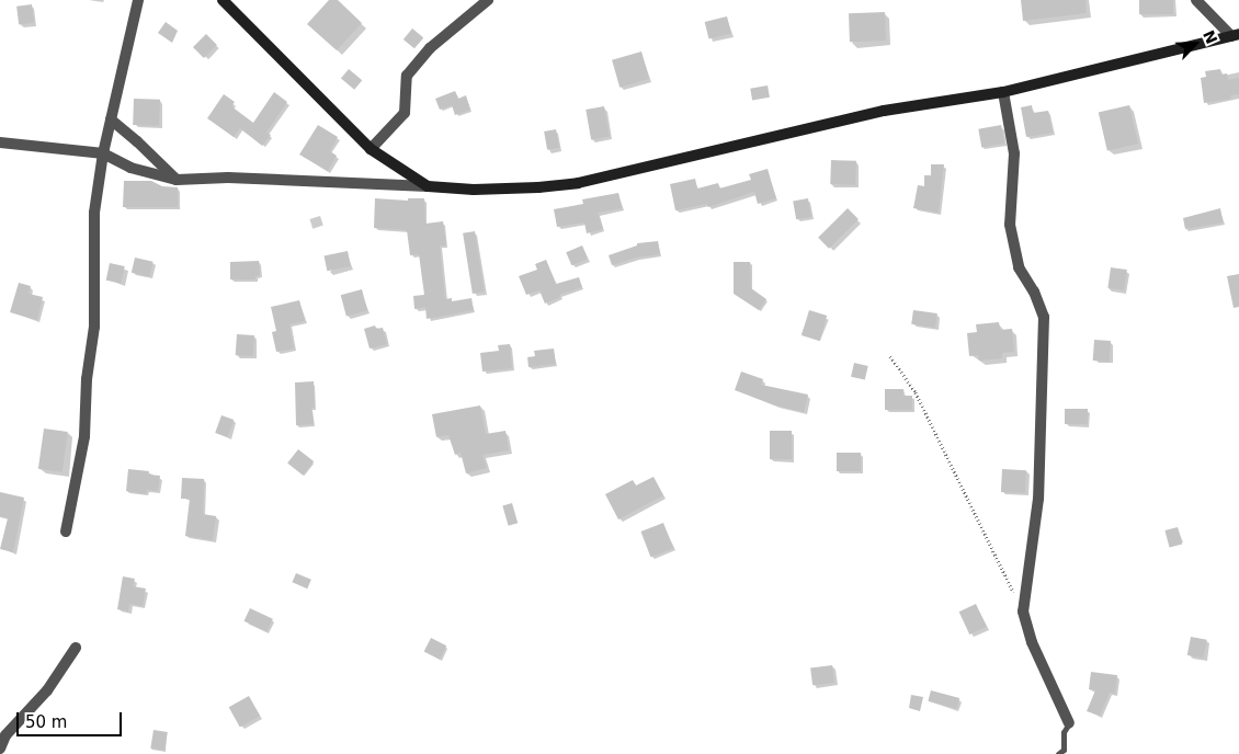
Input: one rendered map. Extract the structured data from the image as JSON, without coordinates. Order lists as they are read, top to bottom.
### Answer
{
  "scale_bar": "50 m",
  "north": "top right"
}
